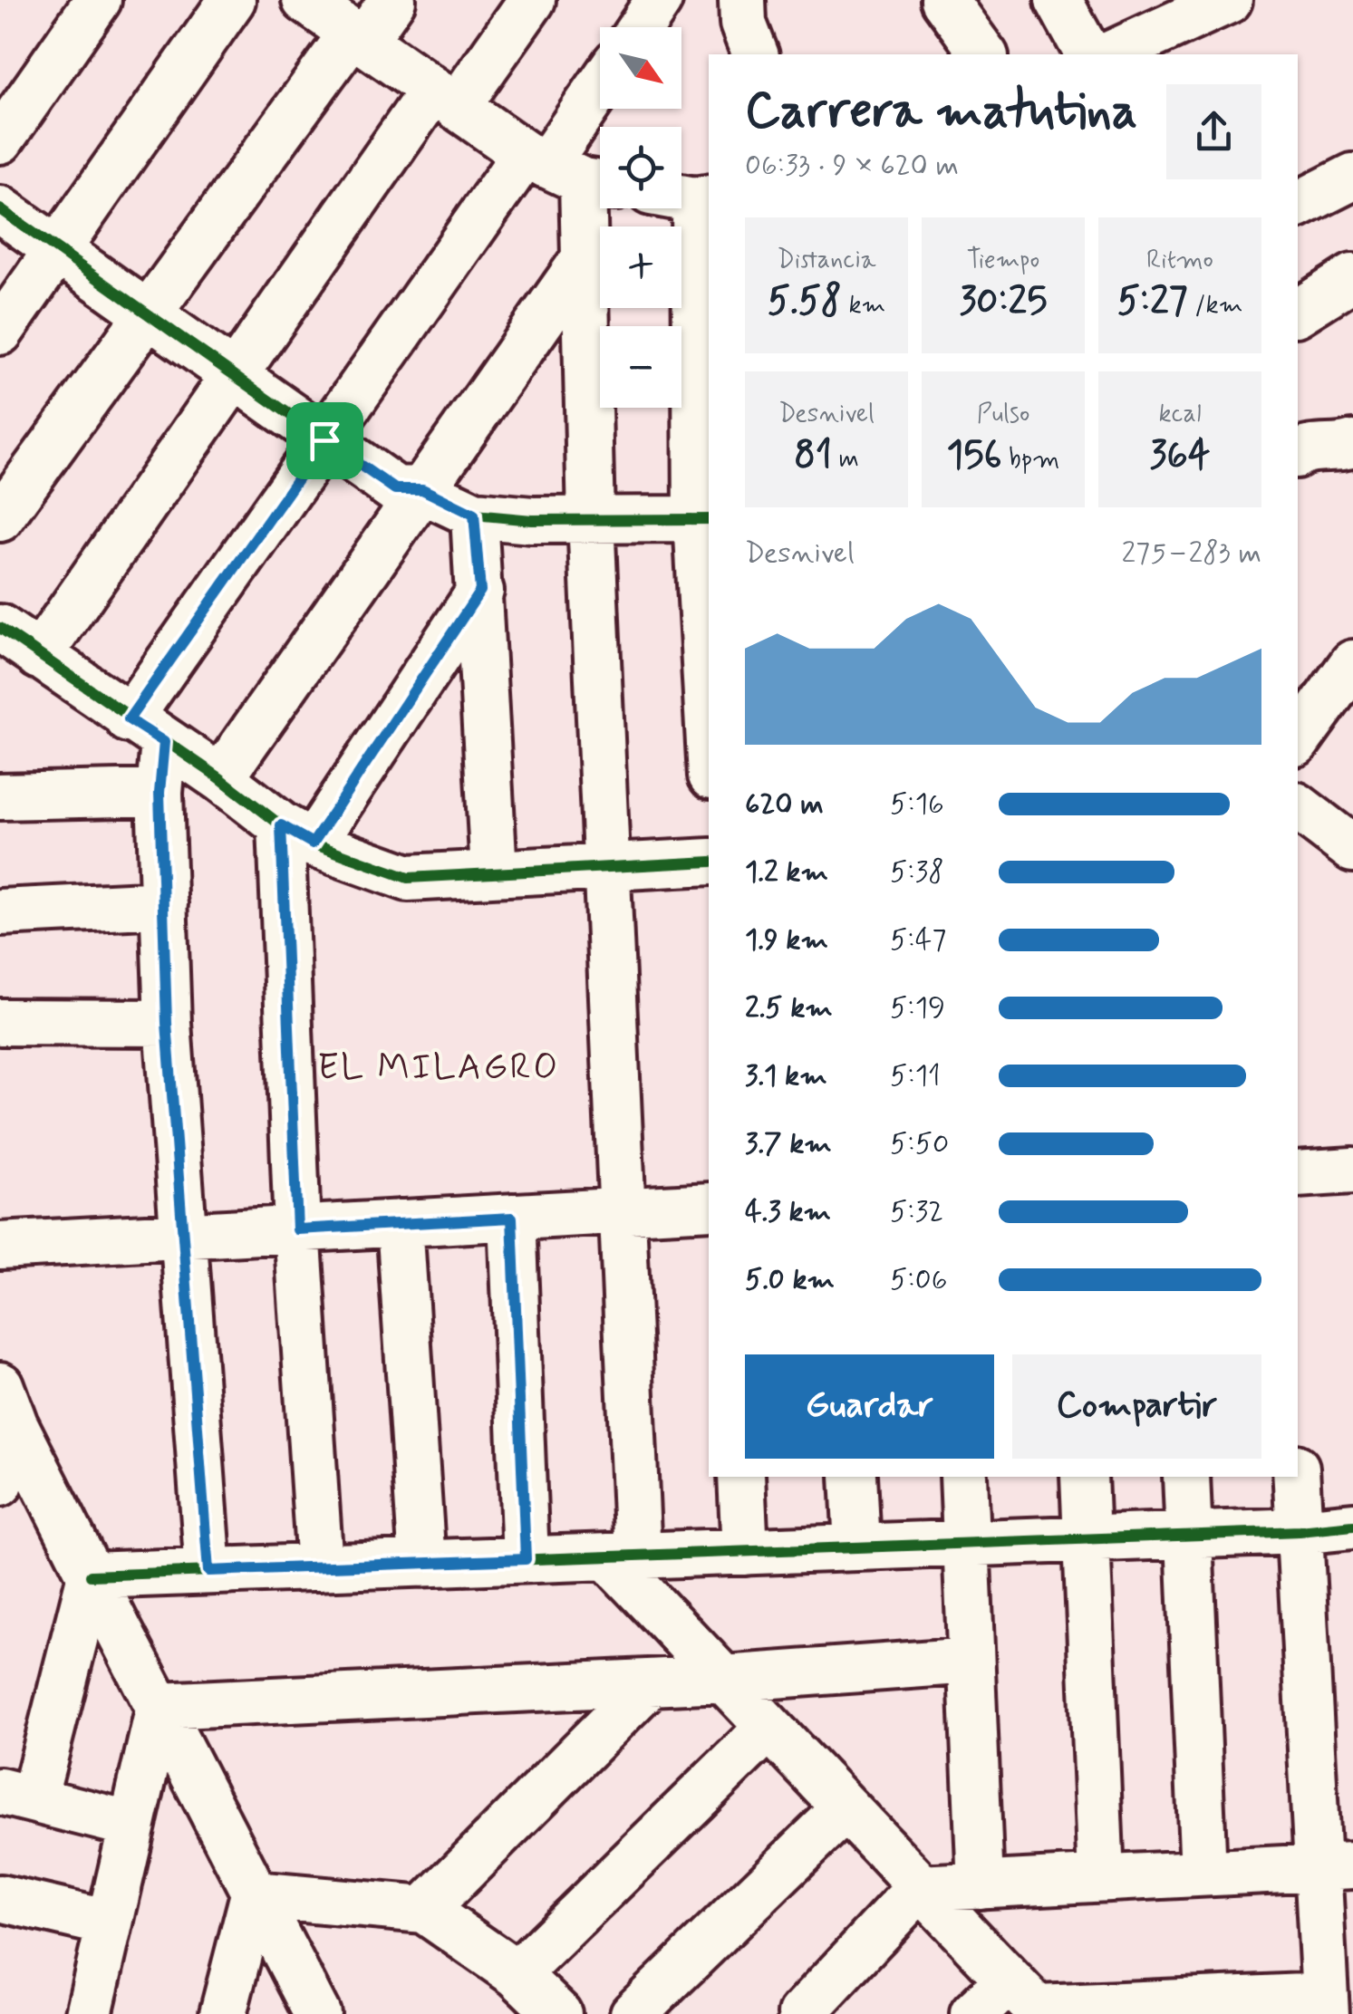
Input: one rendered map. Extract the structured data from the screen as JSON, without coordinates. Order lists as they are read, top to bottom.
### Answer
{
  "districts": ["EL MILAGRO"],
  "north": "bottom right",
  "page": {
    "map_buttons": ["+", "−"],
    "heading": ["Carrera matutina", "06:33 · 9 × 620 m"],
    "stats": [
      ["Distancia", "5.58 km"],
      ["Tiempo", "30:25"],
      ["Ritmo", "5:27 /km"],
      ["Desnivel", "81 m"],
      ["Pulso", "156 bpm"],
      ["kcal", "364"]
    ],
    "chart": ["Desnivel", "275–283 m"],
    "list": [
      {
        "name": "620 m",
        "note": "5:16"
      },
      {
        "name": "1.2 km",
        "note": "5:38"
      },
      {
        "name": "1.9 km",
        "note": "5:47"
      },
      {
        "name": "2.5 km",
        "note": "5:19"
      },
      {
        "name": "3.1 km",
        "note": "5:11"
      },
      {
        "name": "3.7 km",
        "note": "5:50"
      },
      {
        "name": "4.3 km",
        "note": "5:32"
      },
      {
        "name": "5.0 km",
        "note": "5:06"
      }
    ],
    "buttons": ["Guardar", "Compartir"]
  }
}
